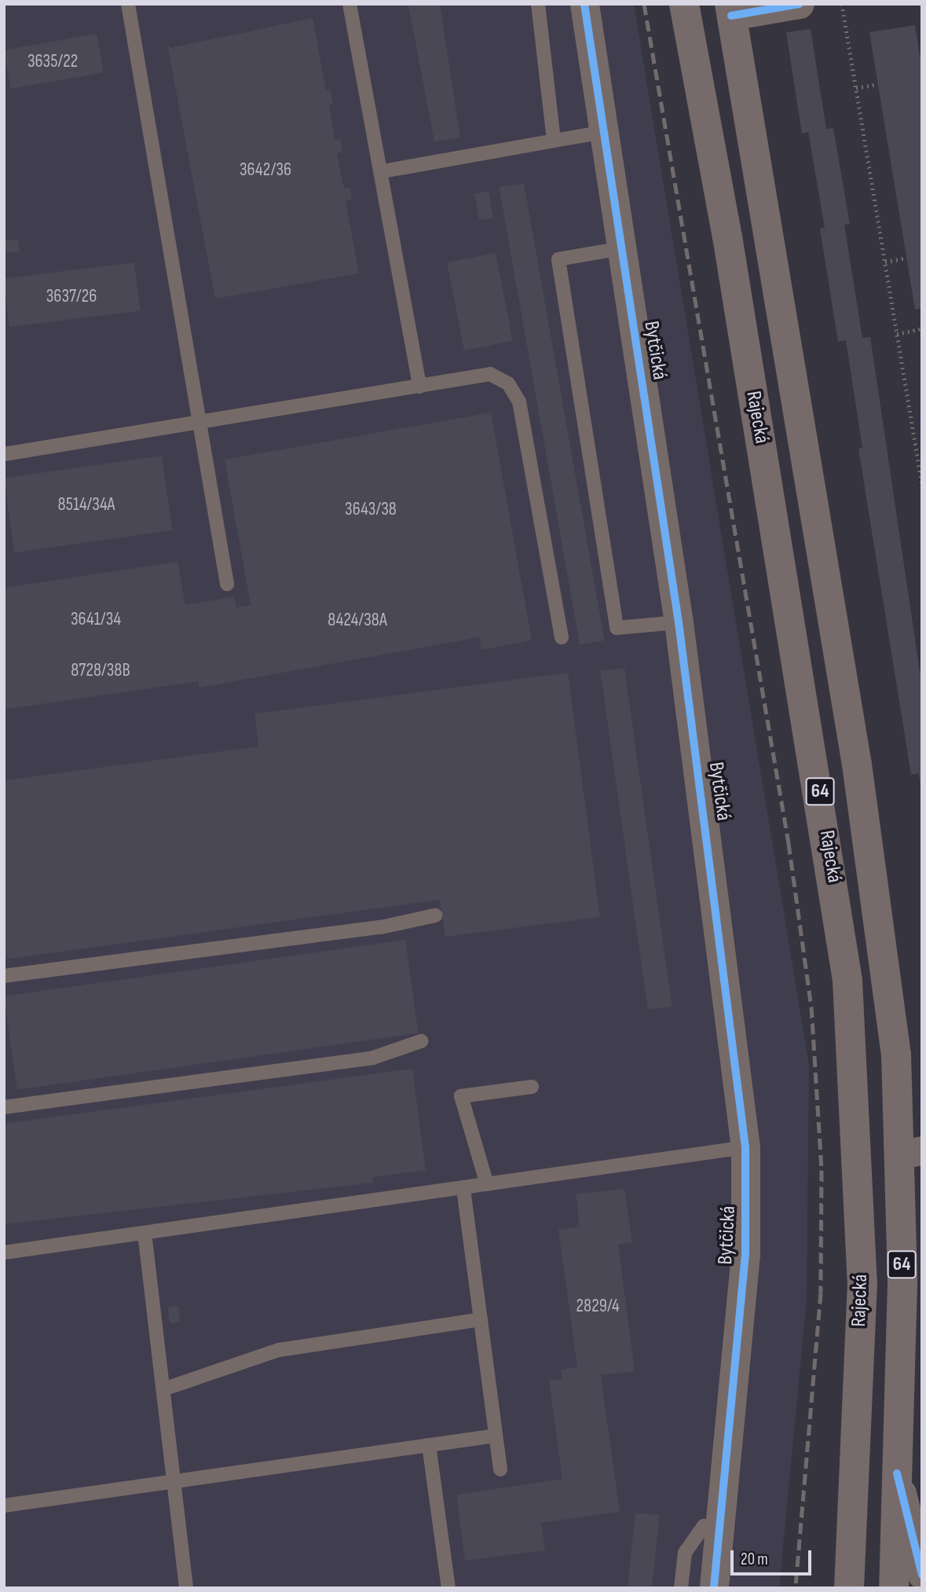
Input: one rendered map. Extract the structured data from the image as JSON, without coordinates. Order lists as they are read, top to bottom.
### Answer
{
  "streets": {
    "main road": ["Rajecká", "64"],
    "street": ["Bytčická"]
  },
  "house_numbers": [
    "3635/22",
    "3642/36",
    "3637/26",
    "8514/34A",
    "3643/38",
    "3641/34",
    "8424/38A",
    "8728/38B",
    "2829/4"
  ],
  "scale_bar": "20 m"
}
